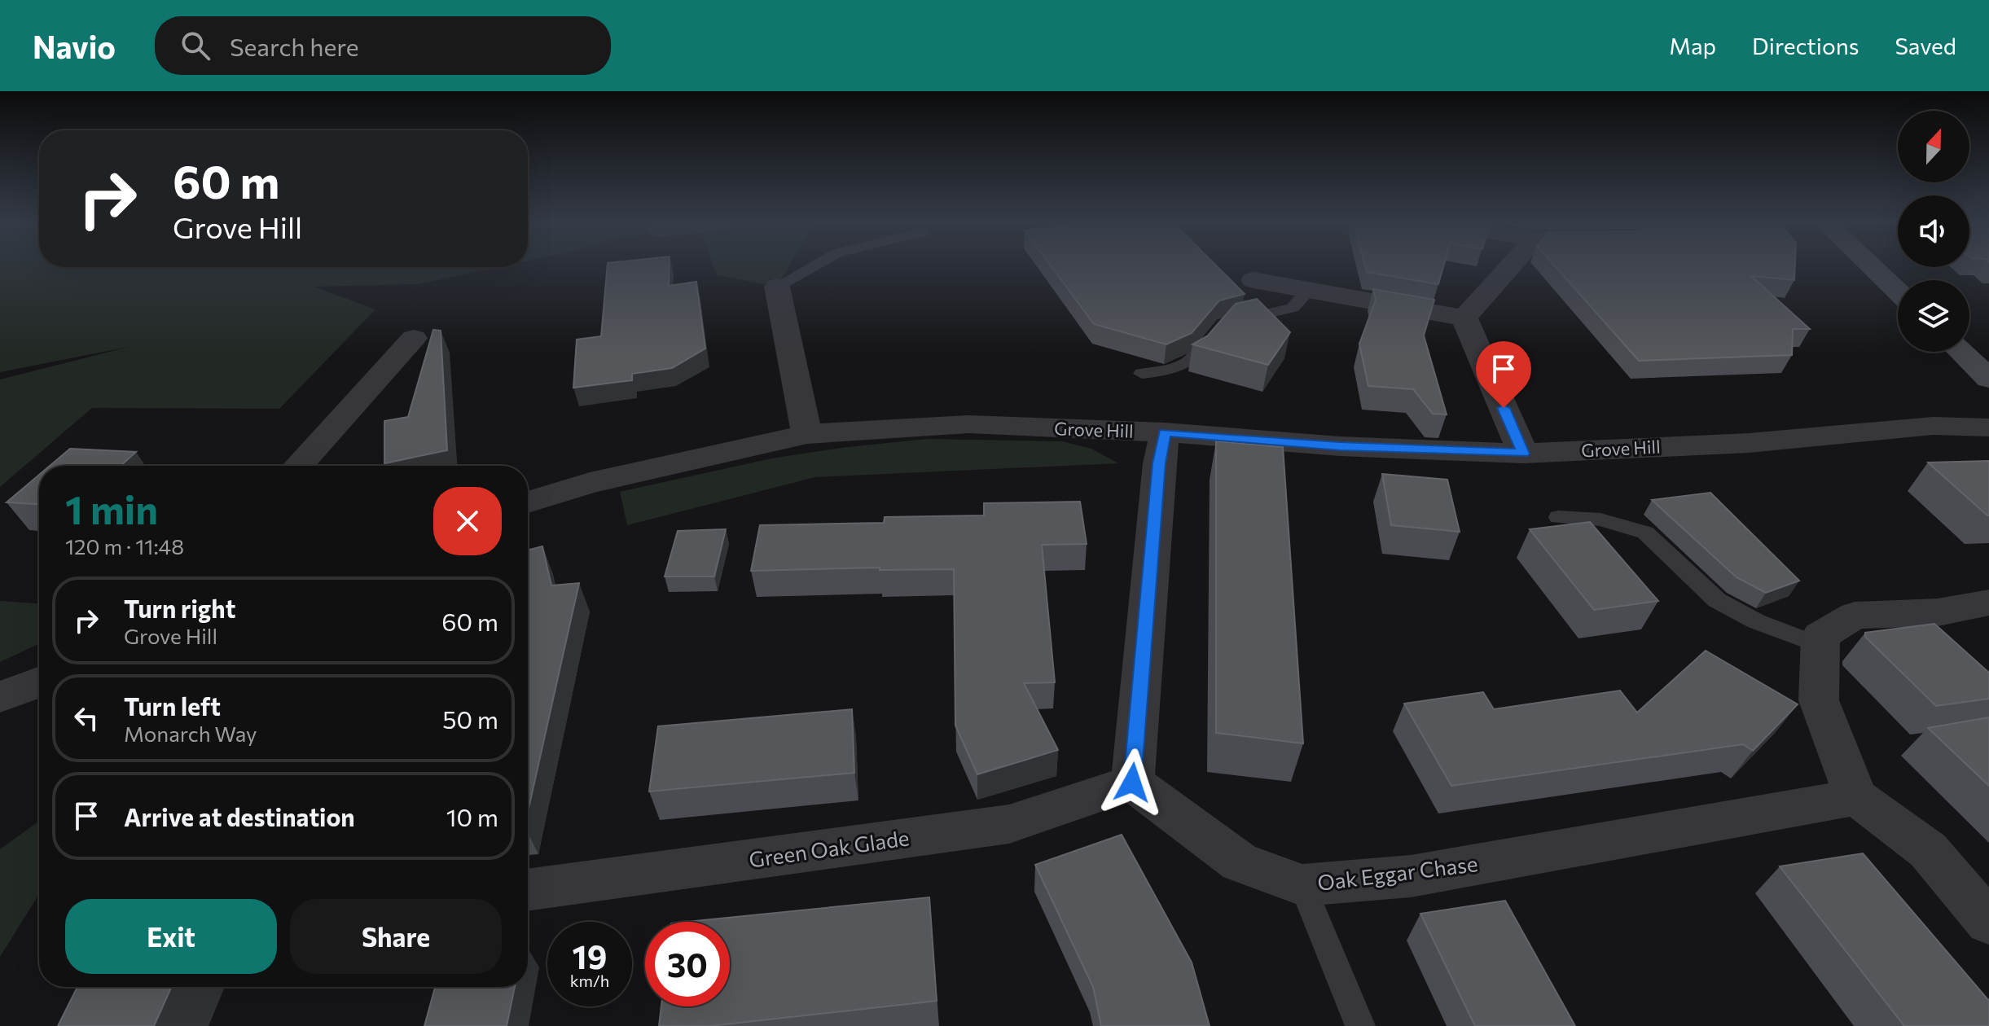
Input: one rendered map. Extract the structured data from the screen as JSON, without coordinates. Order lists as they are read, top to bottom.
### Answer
{
  "streets": {
    "street": ["Grove Hill", "Green Oak Glade", "Oak Eggar Chase"]
  },
  "crossings": [
    ["Green Oak Glade", "Oak Eggar Chase"]
  ],
  "north": "top",
  "page": {
    "header": "Navio",
    "search": "Search here",
    "nav": ["Map", "Directions", "Saved"],
    "turn": ["60 m", "Grove Hill"],
    "heading": ["1 min", "120 m · 11:48"],
    "list": [
      {
        "name": "Turn right",
        "note": "Grove Hill",
        "value": "60 m"
      },
      {
        "name": "Turn left",
        "note": "Monarch Way",
        "value": "50 m"
      },
      {
        "name": "Arrive at destination",
        "value": "10 m"
      }
    ],
    "buttons": ["Exit", "Share"],
    "speed": "19 km/h",
    "limit": "30"
  }
}
